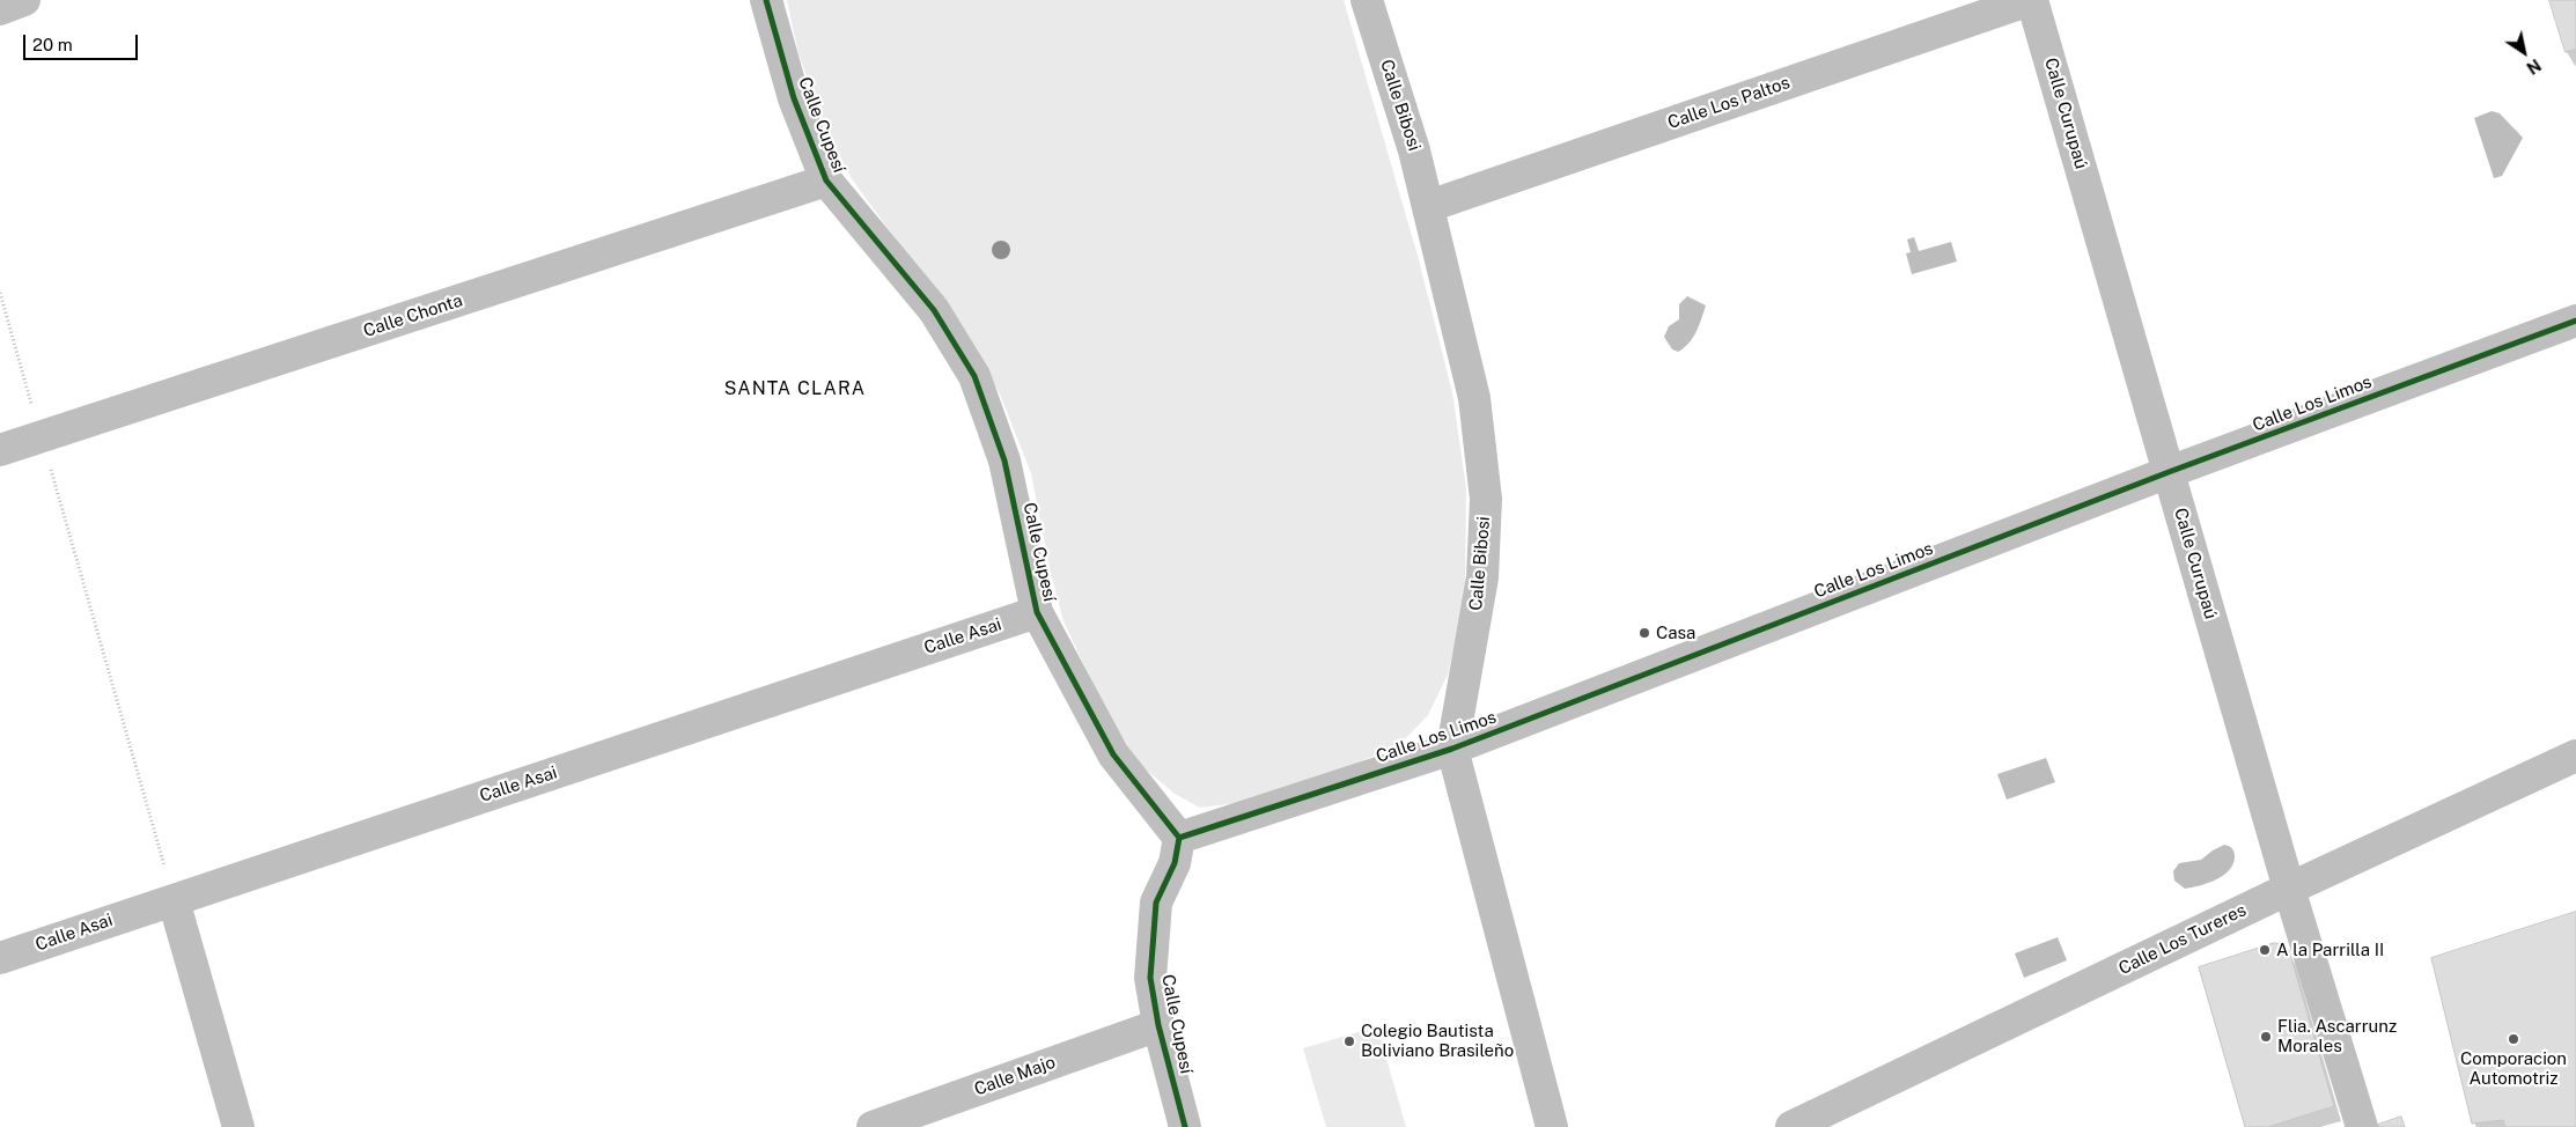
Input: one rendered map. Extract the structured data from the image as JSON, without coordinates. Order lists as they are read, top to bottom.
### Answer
{
  "streets": {
    "street": [
      "Calle Los Paltos",
      "Calle Bibosi",
      "Calle Curupaú",
      "Calle Cupesí",
      "Calle Chonta",
      "Calle Los Limos",
      "Calle Asai",
      "Calle Los Tureres",
      "Calle Majo"
    ]
  },
  "crossings": [
    ["Calle Los Paltos", "Calle Bibosi"],
    ["Calle Los Paltos", "Calle Curupaú"],
    ["Calle Bibosi", "Calle Los Limos"],
    ["Calle Curupaú", "Calle Los Limos"],
    ["Calle Curupaú", "Calle Los Tureres"],
    ["Calle Cupesí", "Calle Chonta"],
    ["Calle Cupesí", "Calle Los Limos"],
    ["Calle Cupesí", "Calle Asai"],
    ["Calle Cupesí", "Calle Majo"]
  ],
  "districts": ["SANTA CLARA"],
  "places": [
    "Casa",
    "A la Parrilla II",
    "Flia. Ascarrunz Morales",
    "Comporacion Automotriz",
    "Colegio Bautista Boliviano Brasileño"
  ],
  "scale_bar": "20 m",
  "north": "bottom right"
}
